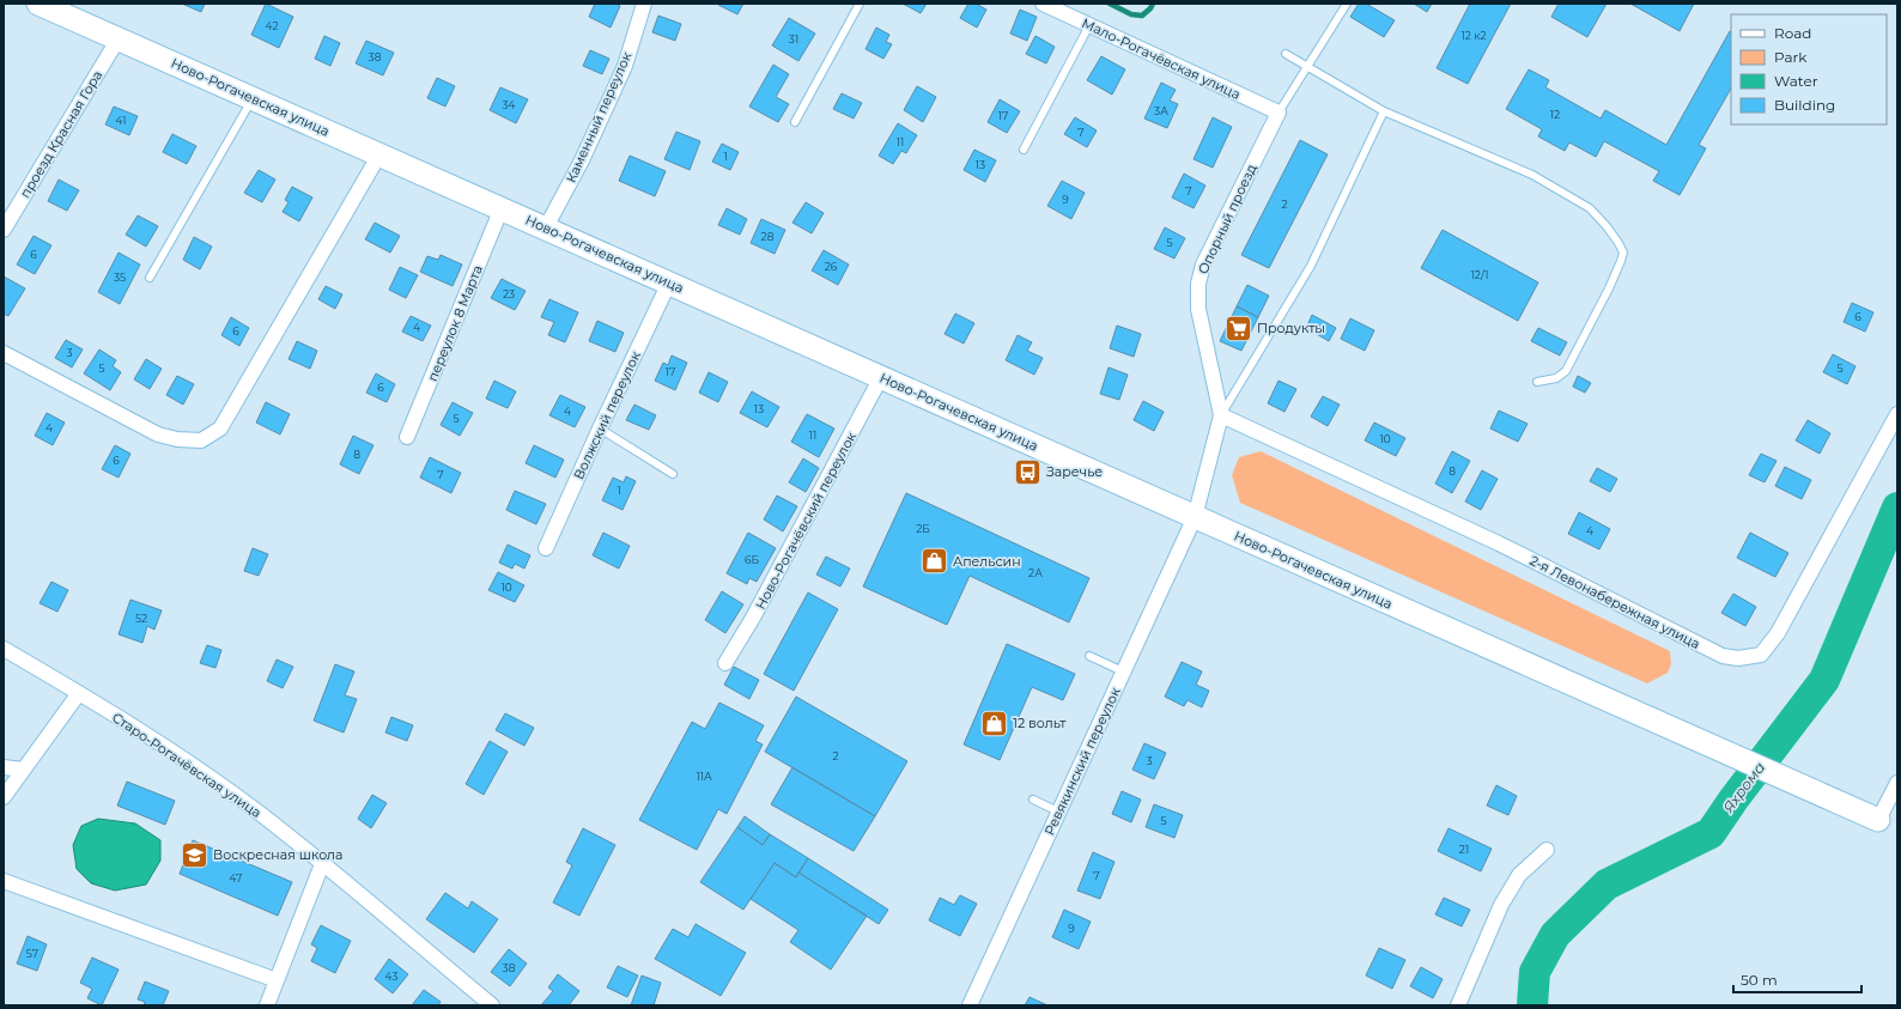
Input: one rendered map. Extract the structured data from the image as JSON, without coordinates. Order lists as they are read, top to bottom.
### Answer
{
  "streets": {
    "main road": ["Ново-Рогачевская улица"],
    "street": [
      "Мало-Рогачёвская улица",
      "Каменный переулок",
      "проезд Красная Гора",
      "Опорный проезд",
      "переулок 8 Марта",
      "Волжский переулок",
      "Ново-Рогачёвский переулок",
      "2-я Левонабережная улица",
      "Ревякинский переулок",
      "Старо-Рогачёвская улица"
    ]
  },
  "crossings": [
    ["Мало-Рогачёвская улица", "Опорный проезд"],
    ["Ново-Рогачевская улица", "Каменный переулок"],
    ["Ново-Рогачевская улица", "проезд Красная Гора"],
    ["Ново-Рогачевская улица", "переулок 8 Марта"],
    ["Ново-Рогачевская улица", "Волжский переулок"],
    ["Ново-Рогачевская улица", "Ново-Рогачёвский переулок"],
    ["Ново-Рогачевская улица", "Ревякинский переулок"],
    ["Опорный проезд", "2-я Левонабережная улица"],
    ["Опорный проезд", "Ревякинский переулок"],
    ["2-я Левонабережная улица", "Ревякинский переулок"]
  ],
  "water": ["Яхрома"],
  "places": {
    "supermarket": ["Продукты"],
    "bus stop": ["Заречье"],
    "shop": ["Апельсин", "12 вольт"],
    "school or university": ["Воскресная школа"]
  },
  "house_numbers": [
    "42",
    "12 к2",
    "31",
    "38",
    "34",
    "3А",
    "12",
    "17",
    "41",
    "7",
    "11",
    "1",
    "13",
    "7",
    "9",
    "2",
    "28",
    "5",
    "6",
    "26",
    "12/1",
    "35",
    "23",
    "6",
    "4",
    "6",
    "3",
    "5",
    "5",
    "17",
    "6",
    "13",
    "4",
    "5",
    "4",
    "11",
    "10",
    "8",
    "6",
    "8",
    "7",
    "1",
    "2Б",
    "4",
    "6Б",
    "2А",
    "10",
    "52",
    "2",
    "3",
    "11А",
    "5",
    "21",
    "7",
    "47",
    "9",
    "57",
    "38",
    "43"
  ],
  "legend": [
    "Road",
    "Park",
    "Water",
    "Building"
  ],
  "scale_bar": "50 m"
}
